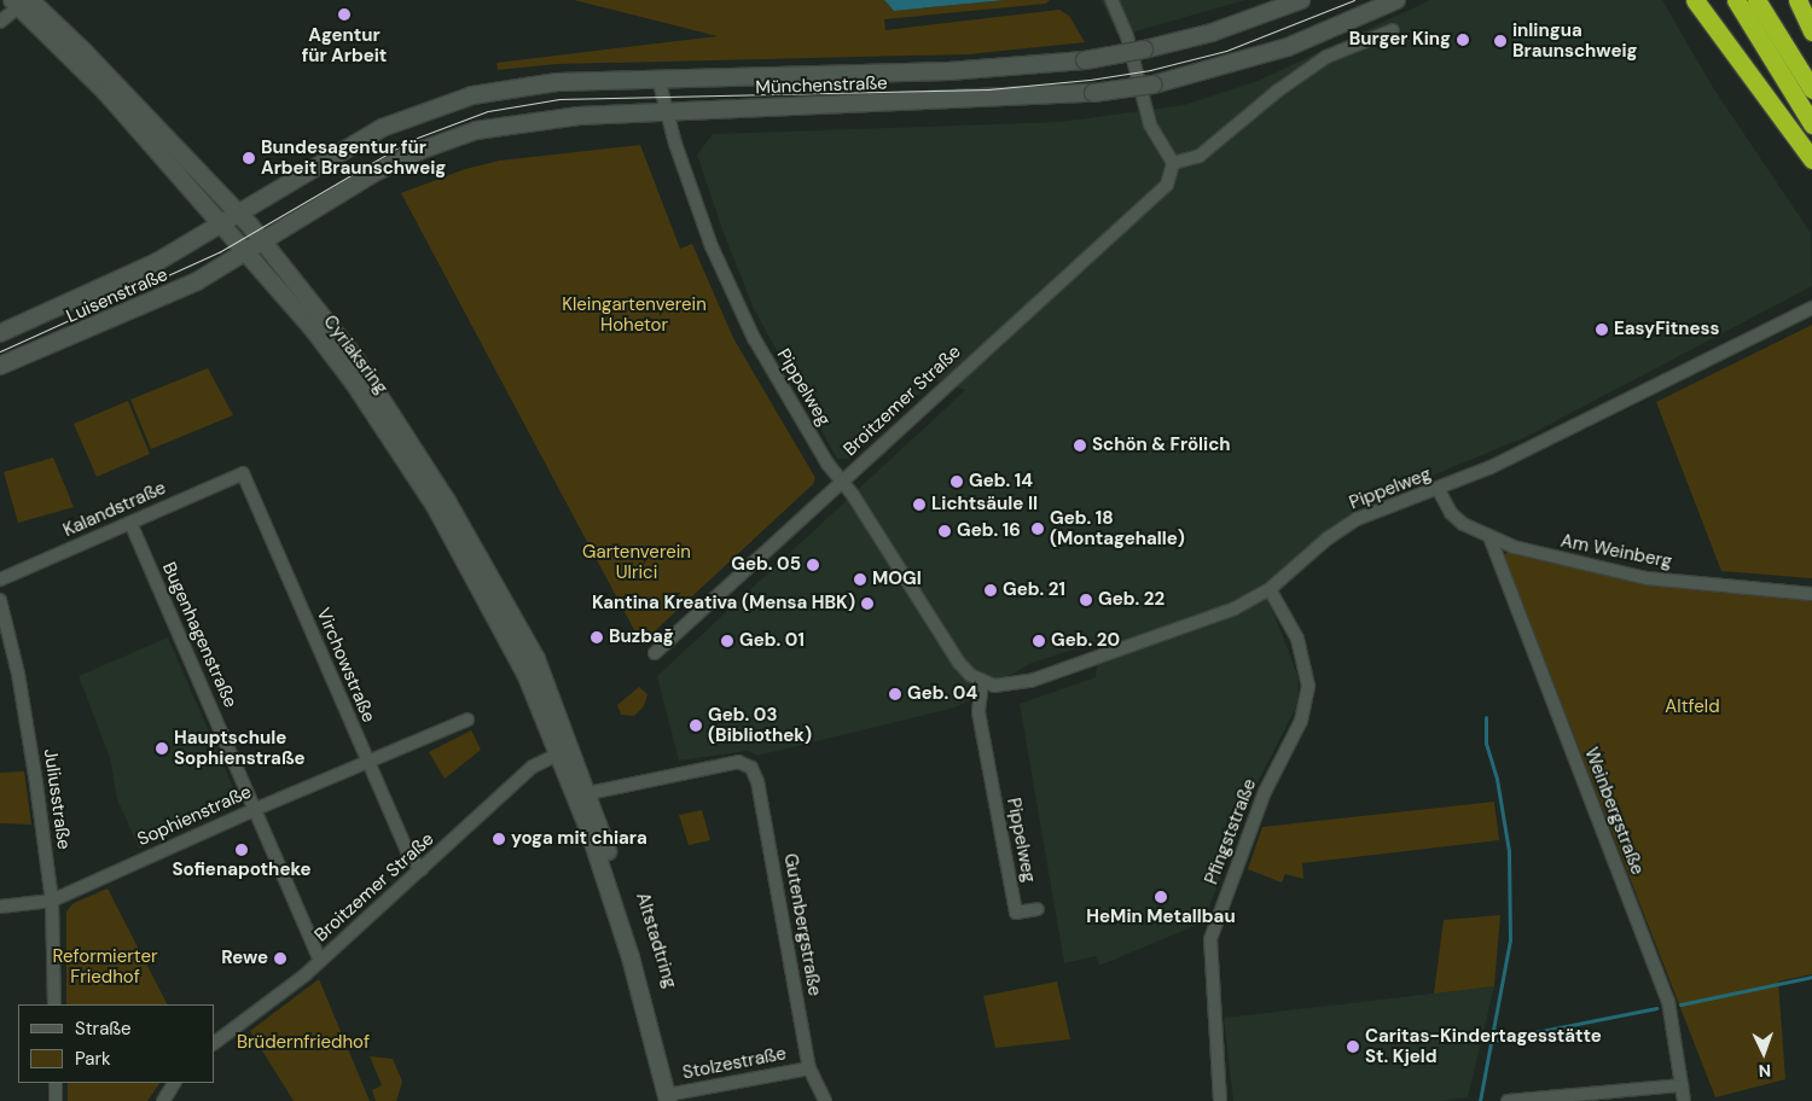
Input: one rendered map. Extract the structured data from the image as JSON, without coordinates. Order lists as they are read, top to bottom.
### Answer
{
  "streets": {
    "main road": [
      "Münchenstraße",
      "Luisenstraße",
      "Cyriaksring",
      "Altstadtring"
    ],
    "street": [
      "Pippelweg",
      "Broitzemer Straße",
      "Kalandstraße",
      "Am Weinberg",
      "Bugenhagenstraße",
      "Virchowstraße",
      "Juliusstraße",
      "Weinbergstraße",
      "Sophienstraße",
      "Pfingststraße",
      "Gutenbergstraße",
      "Stolzestraße"
    ]
  },
  "crossings": [
    ["Münchenstraße", "Luisenstraße"],
    ["Münchenstraße", "Cyriaksring"],
    ["Münchenstraße", "Pippelweg"],
    ["Luisenstraße", "Cyriaksring"],
    ["Cyriaksring", "Broitzemer Straße"],
    ["Cyriaksring", "Gutenbergstraße"],
    ["Cyriaksring", "Altstadtring"],
    ["Pippelweg", "Broitzemer Straße"],
    ["Pippelweg", "Am Weinberg"],
    ["Pippelweg", "Pfingststraße"],
    ["Broitzemer Straße", "Bugenhagenstraße"],
    ["Broitzemer Straße", "Virchowstraße"],
    ["Kalandstraße", "Bugenhagenstraße"],
    ["Kalandstraße", "Virchowstraße"],
    ["Am Weinberg", "Weinbergstraße"],
    ["Bugenhagenstraße", "Sophienstraße"],
    ["Virchowstraße", "Sophienstraße"],
    ["Juliusstraße", "Sophienstraße"],
    ["Gutenbergstraße", "Altstadtring"],
    ["Gutenbergstraße", "Stolzestraße"],
    ["Altstadtring", "Stolzestraße"]
  ],
  "parks": [
    "Kleingartenverein Hohetor",
    "Gartenverein Ulrici",
    "Altfeld",
    "Reformierter Friedhof",
    "Brüdernfriedhof"
  ],
  "places": [
    "Agentur für Arbeit",
    "Burger King",
    "inlingua Braunschweig",
    "Bundesagentur für Arbeit Braunschweig",
    "EasyFitness",
    "Schön & Frölich",
    "Geb. 14",
    "Lichtsäule II",
    "Geb. 18 (Montagehalle)",
    "Geb. 16",
    "Geb. 05",
    "MOGI",
    "Geb. 21",
    "Geb. 22",
    "Kantina Kreativa (Mensa HBK)",
    "Buzbağ",
    "Geb. 01",
    "Geb. 20",
    "Geb. 04",
    "Geb. 03 (Bibliothek)",
    "Hauptschule Sophienstraße",
    "yoga mit chiara",
    "Sofienapotheke",
    "HeMin Metallbau",
    "Rewe",
    "Caritas-Kindertagesstätte St. Kjeld"
  ],
  "legend": ["Straße", "Park"],
  "north": "bottom"
}
